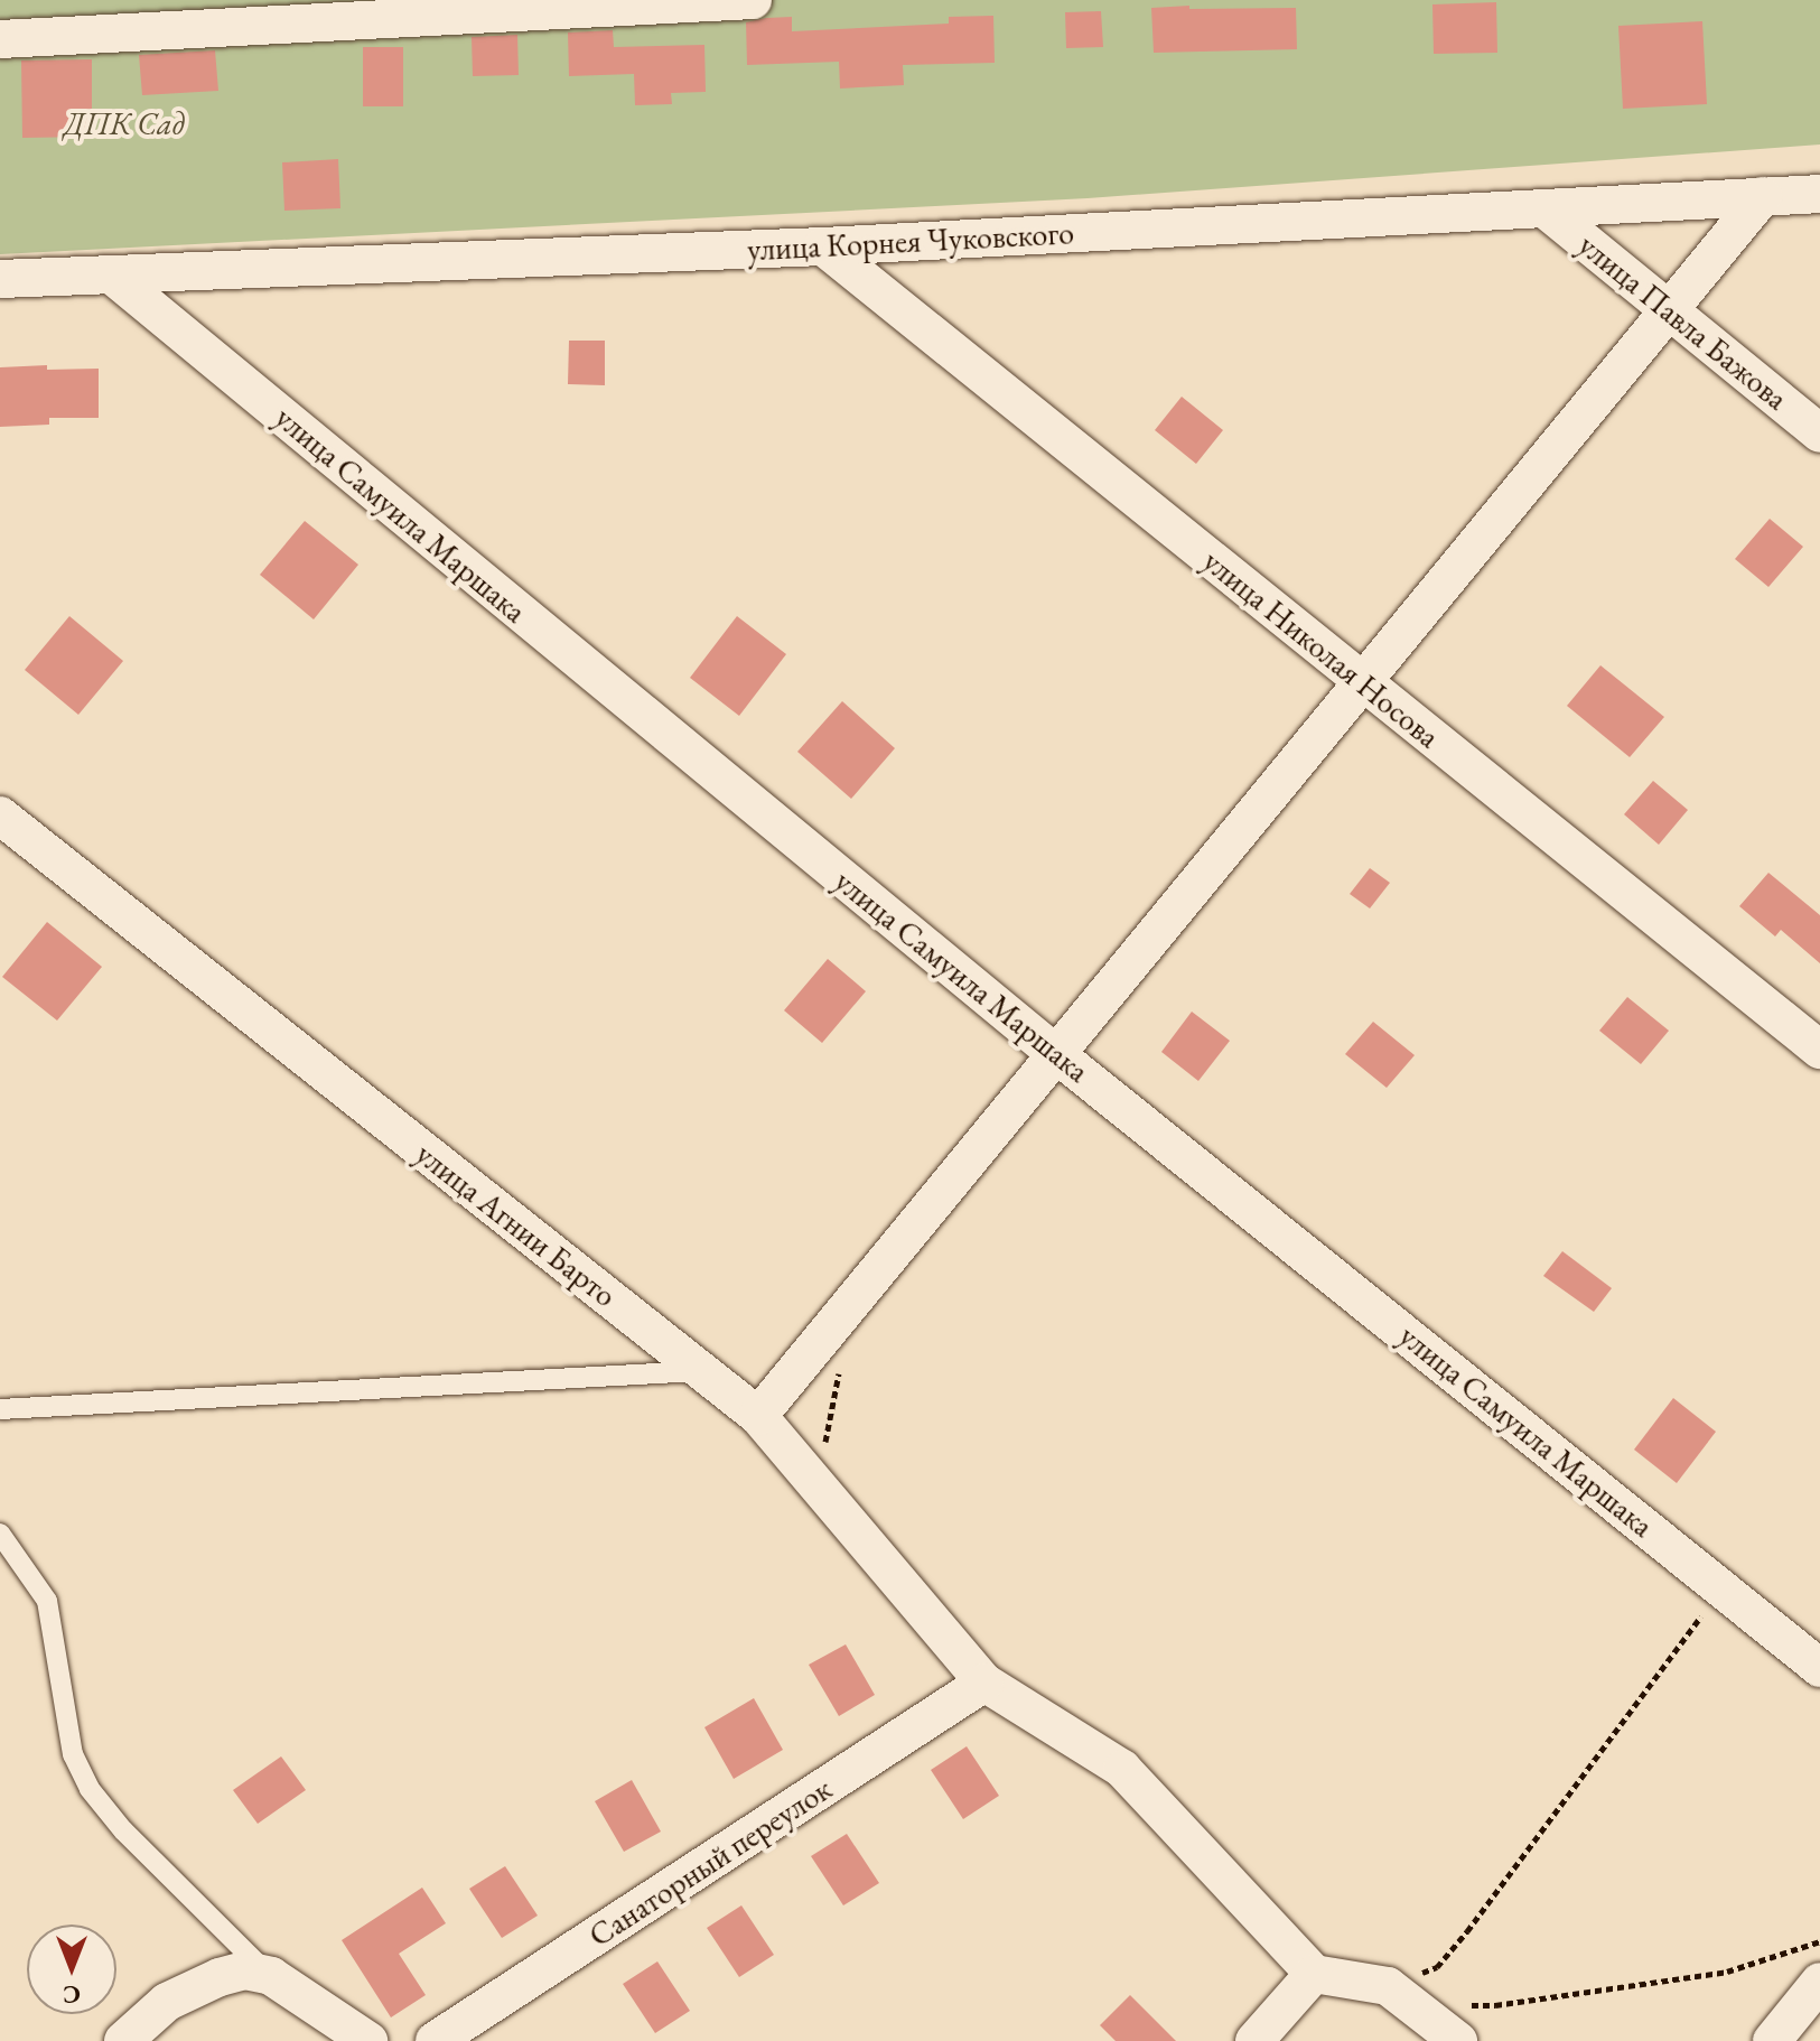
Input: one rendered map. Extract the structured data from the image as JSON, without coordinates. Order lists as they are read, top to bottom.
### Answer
{
  "streets": {
    "street": [
      "улица Корнея Чуковского",
      "улица Павла Бажова",
      "улица Самуила Маршака",
      "улица Николая Носова",
      "улица Агнии Барто",
      "Санаторный переулок"
    ]
  },
  "crossings": [
    ["улица Корнея Чуковского", "улица Павла Бажова"],
    ["улица Корнея Чуковского", "улица Самуила Маршака"],
    ["улица Корнея Чуковского", "улица Николая Носова"],
    ["улица Агнии Барто", "Санаторный переулок"]
  ],
  "parks": ["ДПК Сад"],
  "north": "bottom"
}
